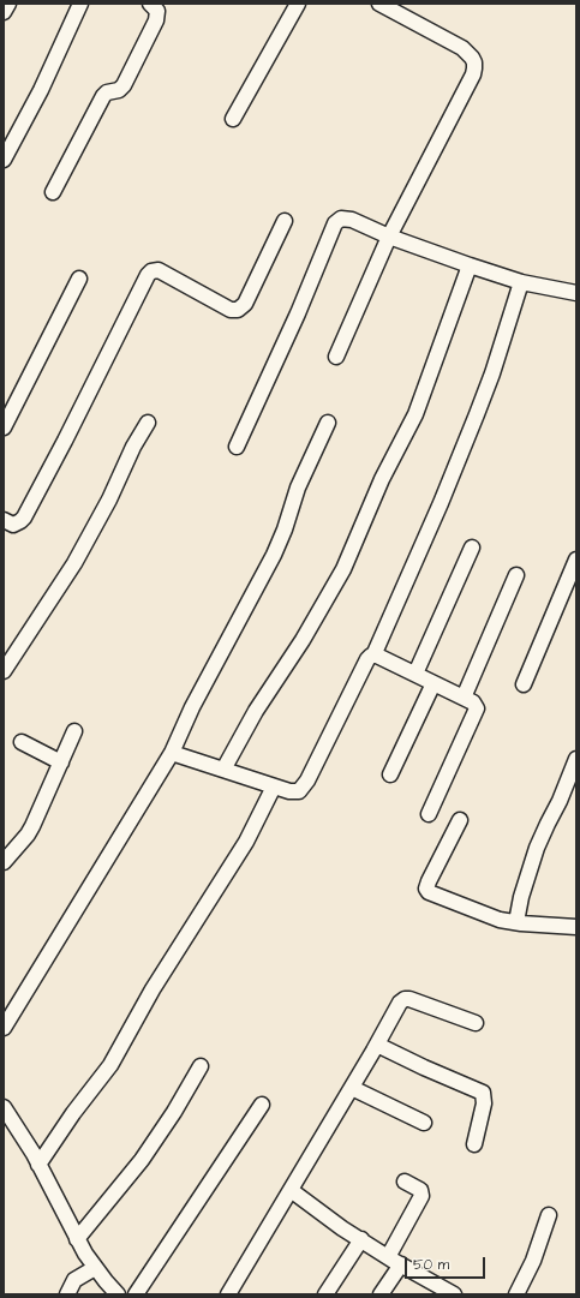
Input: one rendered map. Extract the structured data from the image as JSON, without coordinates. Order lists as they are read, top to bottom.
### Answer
{
  "scale_bar": "50 m"
}
